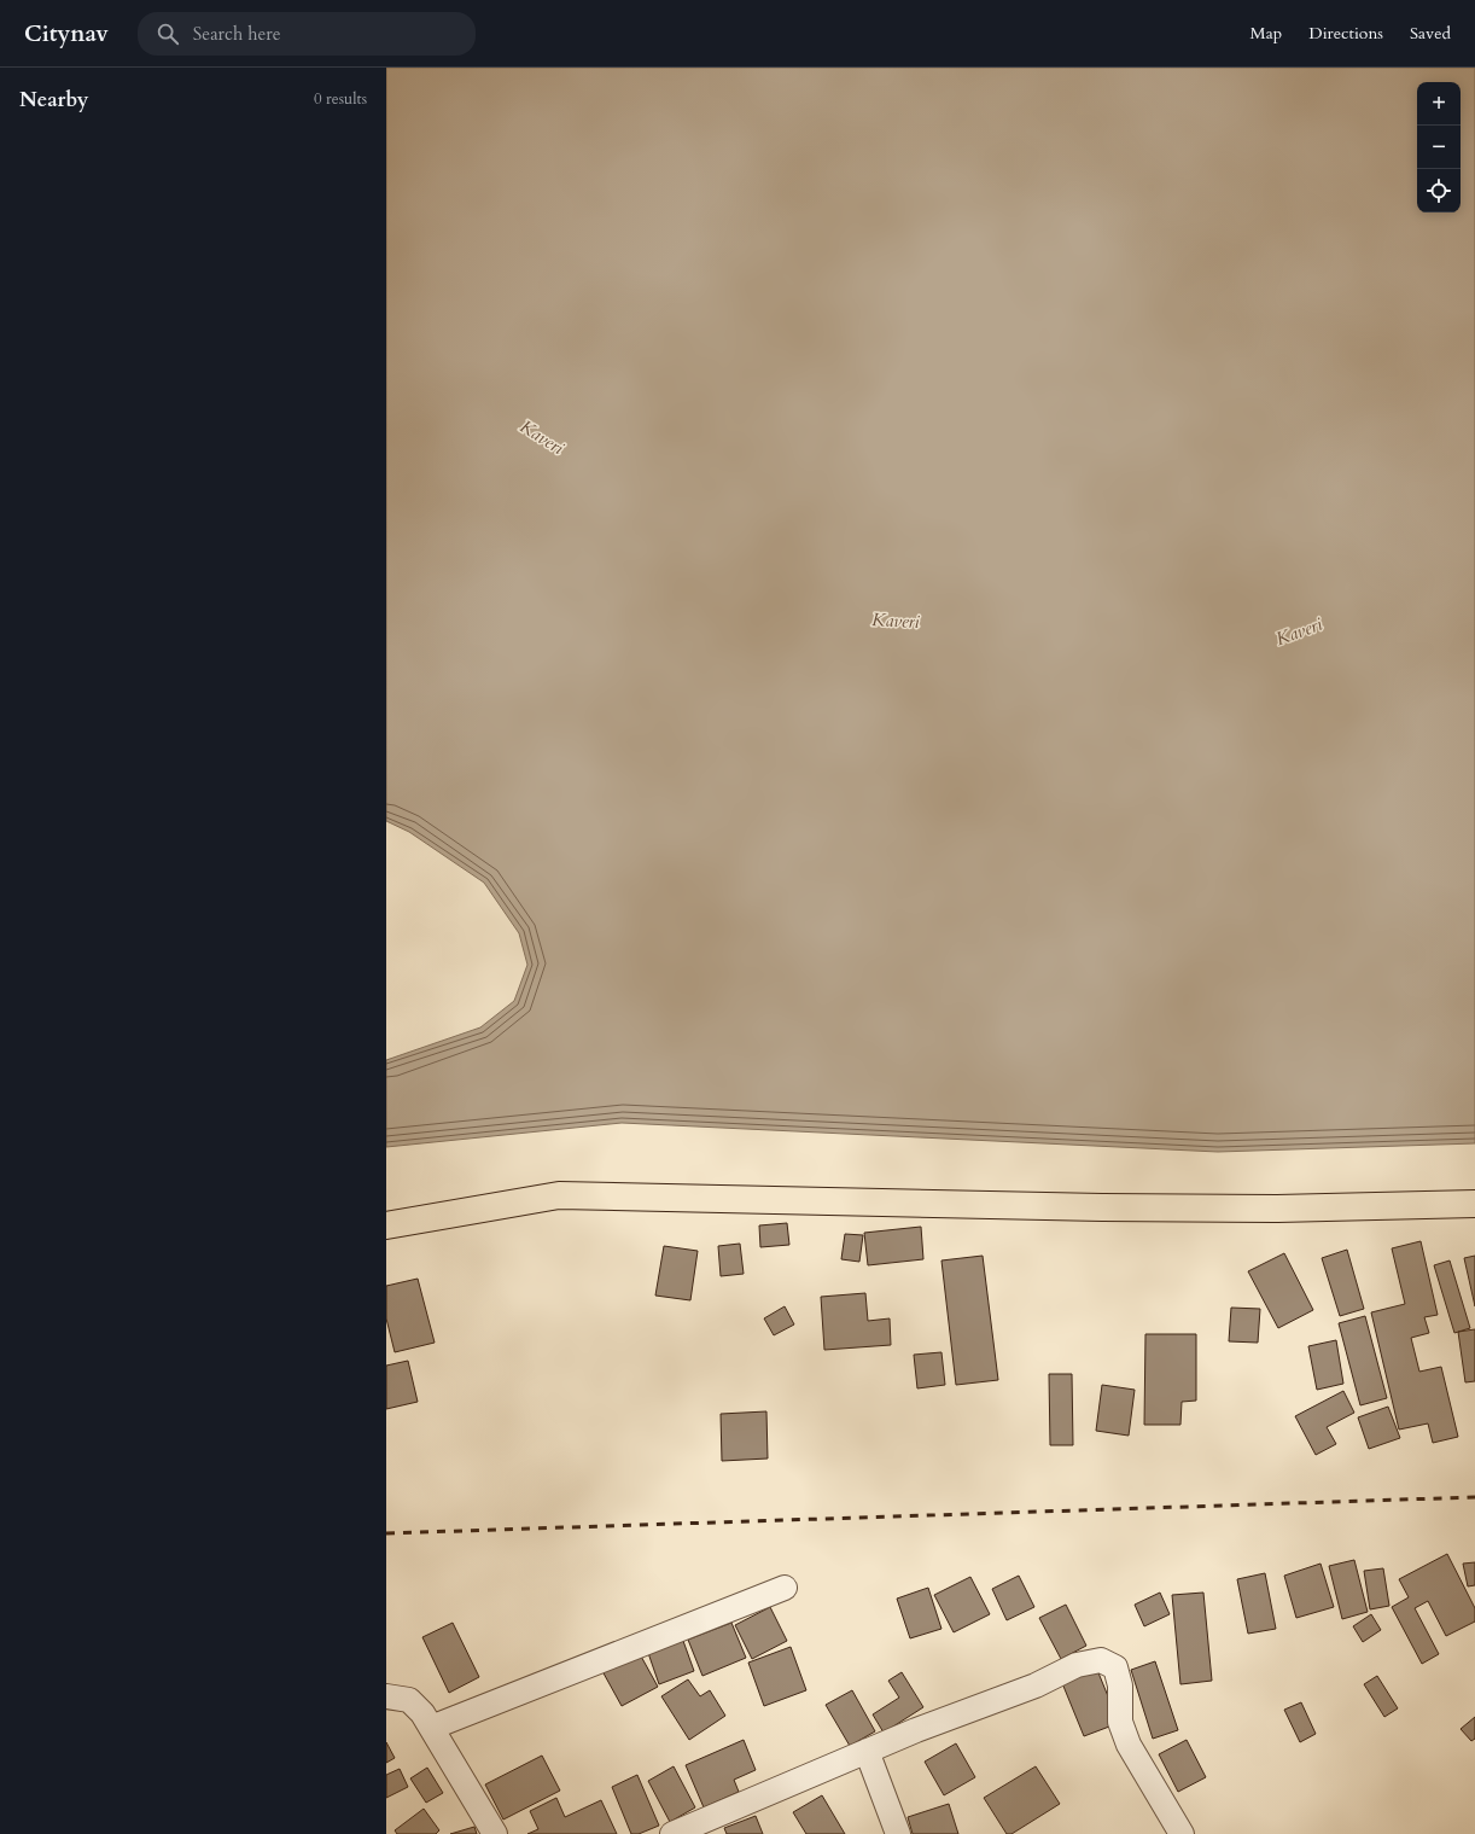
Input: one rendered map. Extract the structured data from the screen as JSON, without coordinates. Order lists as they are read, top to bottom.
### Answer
{
  "water": ["Kaveri"],
  "page": {
    "header": "Citynav",
    "search": "Search here",
    "nav": ["Map", "Directions", "Saved"],
    "heading": ["Nearby", "0 results"],
    "map_buttons": ["+", "−"]
  }
}
